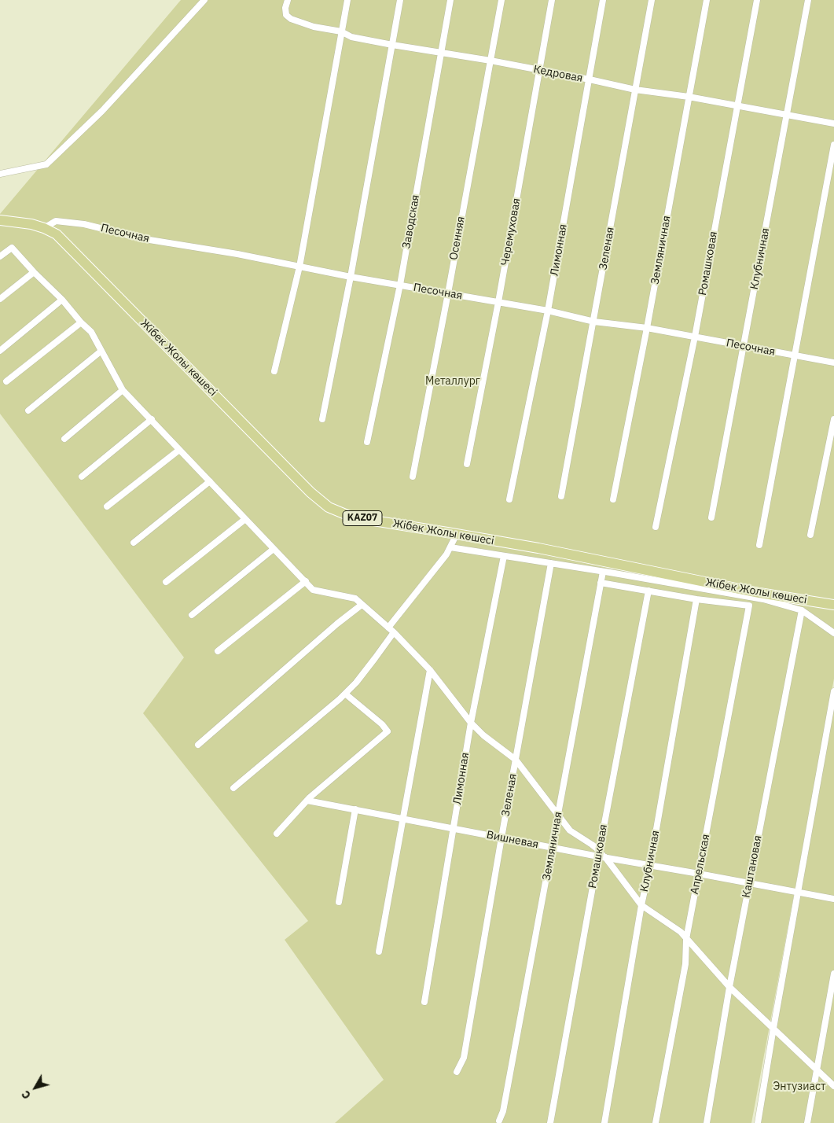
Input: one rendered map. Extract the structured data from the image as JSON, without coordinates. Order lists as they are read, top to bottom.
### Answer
{
  "streets": {
    "highway": ["Жібек Жолы көшесі", "KAZ07"],
    "street": [
      "Кедровая",
      "Заводская",
      "Черемуховая",
      "Песочная",
      "Осенняя",
      "Зеленая",
      "Лимонная",
      "Земляничная",
      "Клубничная",
      "Ромашковая",
      "Вишневая",
      "Апрельская",
      "Каштановая"
    ]
  },
  "crossings": [
    ["Кедровая", "Заводская"],
    ["Кедровая", "Черемуховая"],
    ["Кедровая", "Осенняя"],
    ["Кедровая", "Зеленая"],
    ["Кедровая", "Лимонная"],
    ["Кедровая", "Земляничная"],
    ["Кедровая", "Клубничная"],
    ["Кедровая", "Ромашковая"],
    ["Заводская", "Песочная"],
    ["Черемуховая", "Песочная"],
    ["Песочная", "Осенняя"],
    ["Песочная", "Зеленая"],
    ["Песочная", "Лимонная"],
    ["Песочная", "Земляничная"],
    ["Песочная", "Клубничная"],
    ["Песочная", "Ромашковая"],
    ["Песочная", "Жібек Жолы көшесі"],
    ["Зеленая", "Вишневая"],
    ["Лимонная", "Вишневая"],
    ["Земляничная", "Вишневая"],
    ["Клубничная", "Вишневая"],
    ["Клубничная", "Апрельская"],
    ["Ромашковая", "Вишневая"],
    ["Вишневая", "Апрельская"],
    ["Вишневая", "Каштановая"]
  ],
  "parks": ["Металлург", "Энтузиаст"],
  "north": "bottom left"
}
